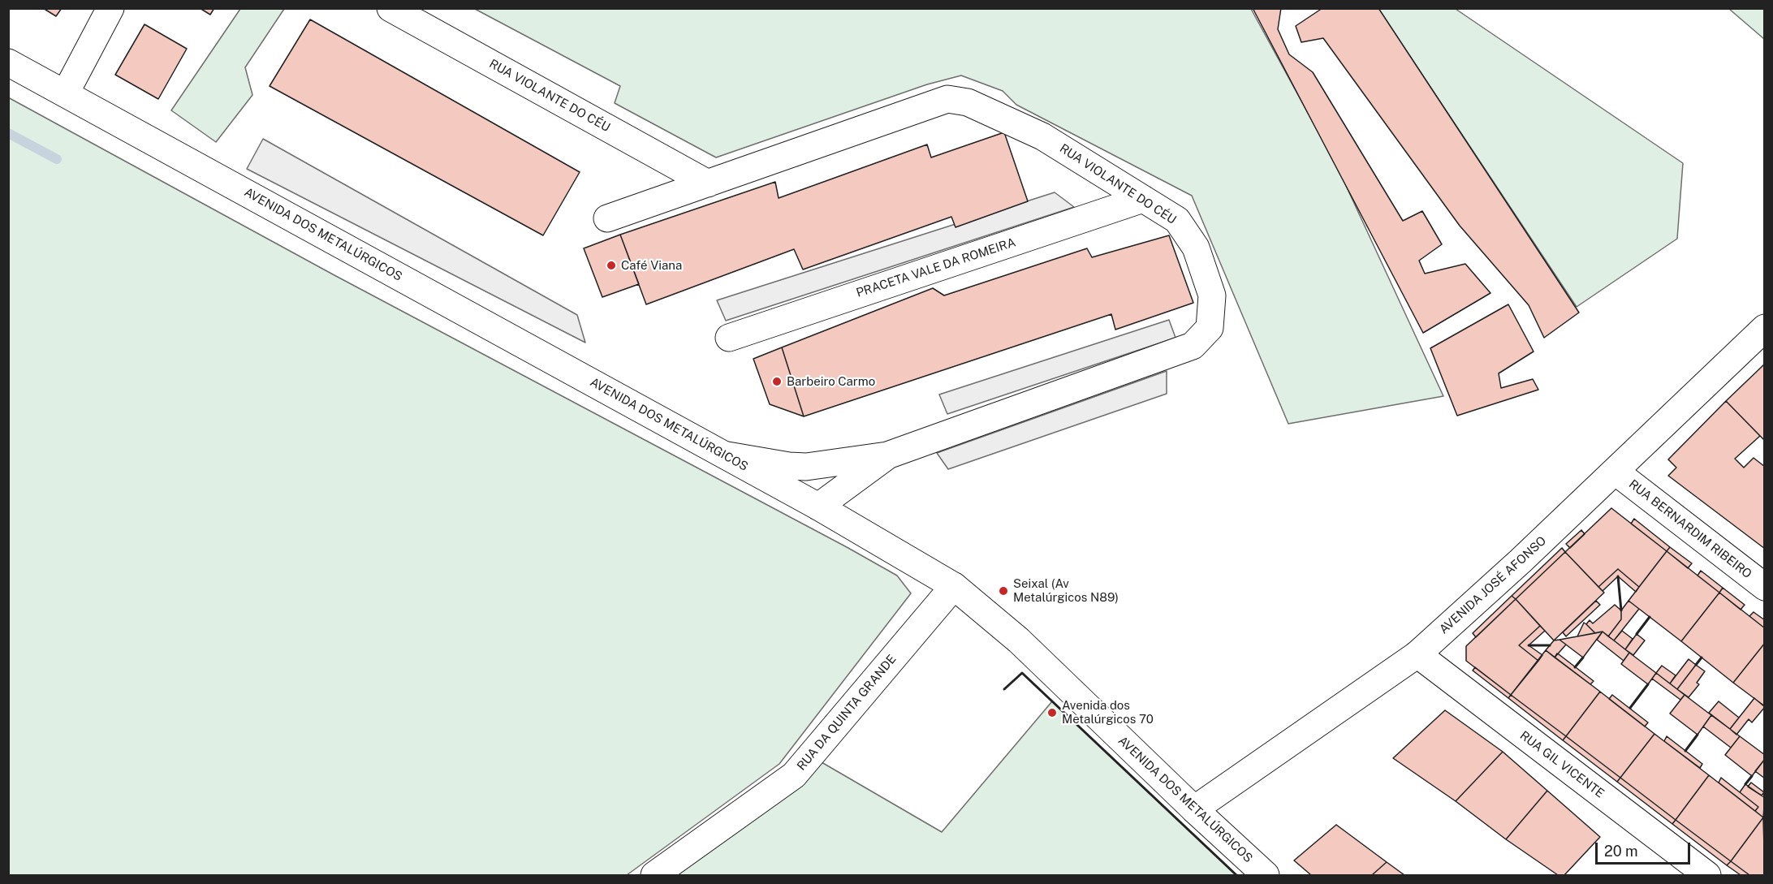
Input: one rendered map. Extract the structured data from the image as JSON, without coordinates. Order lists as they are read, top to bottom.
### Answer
{
  "streets": {
    "street": [
      "RUA VIOLANTE DO CÉU",
      "AVENIDA DOS METALÚRGICOS",
      "PRACETA VALE DA ROMEIRA",
      "RUA BERNARDIM RIBEIRO",
      "AVENIDA JOSÉ AFONSO",
      "RUA DA QUINTA GRANDE",
      "RUA GIL VICENTE"
    ]
  },
  "crossings": [
    ["RUA VIOLANTE DO CÉU", "AVENIDA DOS METALÚRGICOS"],
    ["RUA VIOLANTE DO CÉU", "PRACETA VALE DA ROMEIRA"],
    ["AVENIDA DOS METALÚRGICOS", "AVENIDA JOSÉ AFONSO"],
    ["AVENIDA DOS METALÚRGICOS", "RUA DA QUINTA GRANDE"],
    ["RUA BERNARDIM RIBEIRO", "AVENIDA JOSÉ AFONSO"],
    ["AVENIDA JOSÉ AFONSO", "RUA GIL VICENTE"]
  ],
  "places": [
    "Café Viana",
    "Barbeiro Carmo",
    "Seixal (Av Metalúrgicos N89)",
    "Avenida dos Metalúrgicos 70"
  ],
  "scale_bar": "20 m"
}
